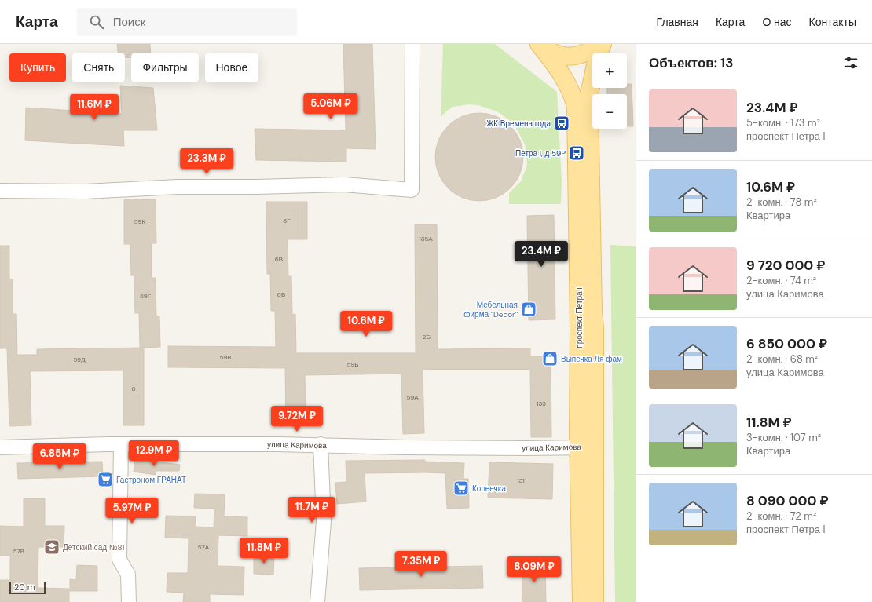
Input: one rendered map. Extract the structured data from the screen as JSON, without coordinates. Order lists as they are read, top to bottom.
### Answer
{
  "streets": {
    "main road": ["проспект Петра I"],
    "street": ["улица Каримова"]
  },
  "crossings": [
    ["проспект Петра I", "улица Каримова"]
  ],
  "places": {
    "bus stop": ["ЖК Времена года", "Петра I, д 59P"],
    "shop": ["Мебельная фирма ''Decor''", "Выпечка Ля фам"],
    "supermarket": ["Гастроном ГРАНАТ", "Копеечка"],
    "school or university": ["Детский сад №81"]
  },
  "house_numbers": [
    "6Г",
    "59К",
    "135А",
    "6В",
    "6Б",
    "59Г",
    "2Б",
    "59В",
    "59Д",
    "59Б",
    "8",
    "59А",
    "133",
    "131",
    "57А",
    "57В"
  ],
  "scale_bar": "20 m",
  "page": {
    "header": "Карта",
    "search": "Поиск",
    "nav": [
      "Главная",
      "Карта",
      "О нас",
      "Контакты"
    ],
    "heading": "Объектов: 13",
    "map_buttons": ["+", "−"],
    "chip": [
      "Купить",
      "Снять",
      "Фильтры",
      "Новое"
    ],
    "list": [
      {
        "name": "23.4M ₽",
        "note": "5-комн. · 173 m² · проспект Петра I"
      },
      {
        "name": "10.6M ₽",
        "note": "2-комн. · 78 m² · Квартира"
      },
      {
        "name": "9 720 000 ₽",
        "note": "2-комн. · 74 m² · улица Каримова"
      },
      {
        "name": "6 850 000 ₽",
        "note": "2-комн. · 68 m² · улица Каримова"
      },
      {
        "name": "11.8M ₽",
        "note": "3-комн. · 107 m² · Квартира"
      },
      {
        "name": "8 090 000 ₽",
        "note": "2-комн. · 72 m² · проспект Петра I"
      }
    ],
    "price": [
      "5.06M ₽",
      "11.6M ₽",
      "23.3M ₽",
      "23.4M ₽",
      "10.6M ₽",
      "9.72M ₽",
      "12.9M ₽",
      "6.85M ₽",
      "11.7M ₽",
      "5.97M ₽",
      "11.8M ₽",
      "7.35M ₽",
      "8.09M ₽"
    ],
    "scale": "20 m"
  }
}
